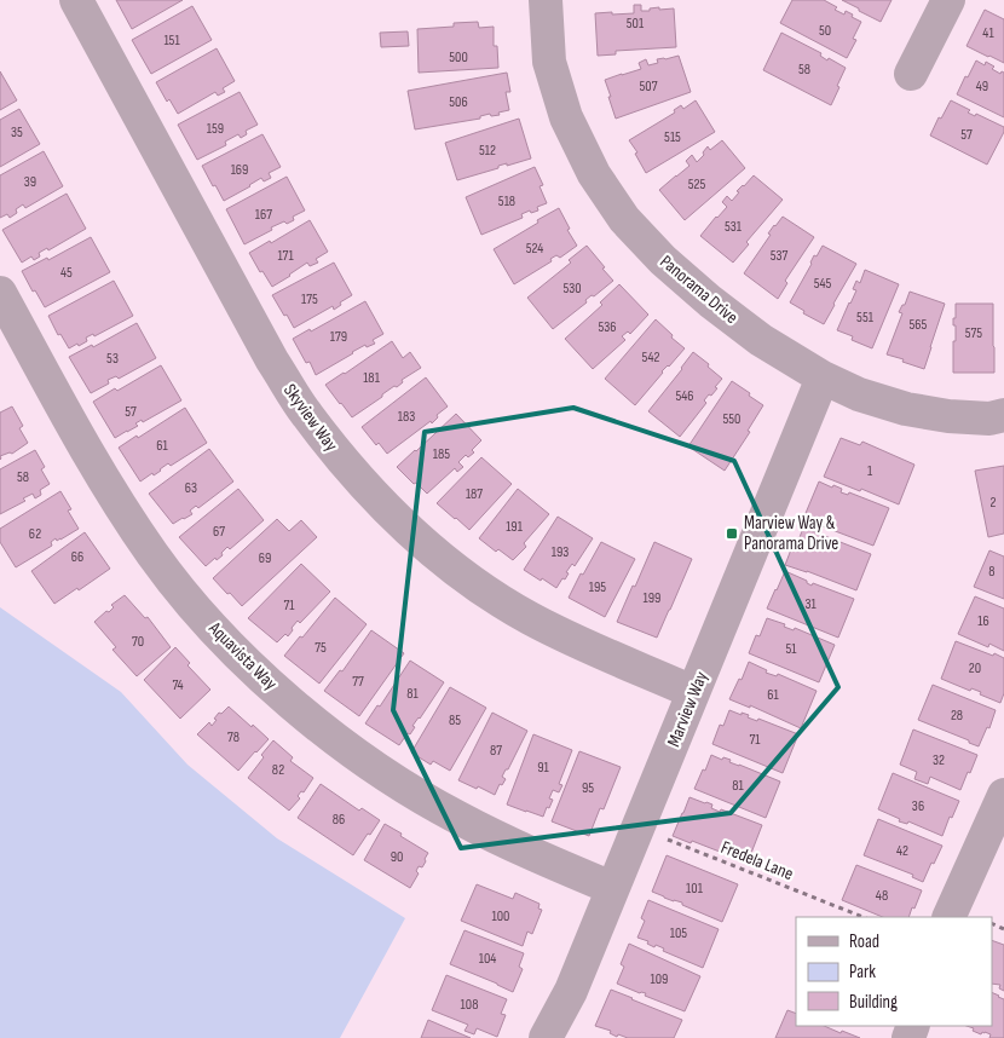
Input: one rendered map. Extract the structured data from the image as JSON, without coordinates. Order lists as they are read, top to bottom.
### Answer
{
  "streets": {
    "street": [
      "Panorama Drive",
      "Skyview Way",
      "Aquavista Way",
      "Marview Way"
    ],
    "path": ["Fredela Lane"]
  },
  "crossings": [
    ["Panorama Drive", "Marview Way"],
    ["Skyview Way", "Marview Way"],
    ["Aquavista Way", "Marview Way"],
    ["Marview Way", "Fredela Lane"]
  ],
  "places": {
    "transit": ["Marview Way & Panorama Drive"]
  },
  "house_numbers": [
    "501",
    "50",
    "41",
    "151",
    "500",
    "58",
    "507",
    "49",
    "506",
    "159",
    "35",
    "57",
    "515",
    "512",
    "169",
    "39",
    "525",
    "518",
    "167",
    "531",
    "524",
    "171",
    "537",
    "45",
    "545",
    "530",
    "175",
    "551",
    "565",
    "536",
    "575",
    "179",
    "542",
    "53",
    "181",
    "546",
    "57",
    "183",
    "550",
    "61",
    "185",
    "1",
    "58",
    "63",
    "187",
    "2",
    "191",
    "67",
    "62",
    "193",
    "66",
    "69",
    "8",
    "195",
    "199",
    "31",
    "71",
    "16",
    "70",
    "75",
    "51",
    "20",
    "77",
    "74",
    "81",
    "61",
    "28",
    "85",
    "78",
    "71",
    "87",
    "32",
    "91",
    "82",
    "81",
    "95",
    "36",
    "86",
    "42",
    "90",
    "101",
    "48",
    "100",
    "105",
    "104",
    "109",
    "108"
  ],
  "legend": ["Road", "Park", "Building"]
}
